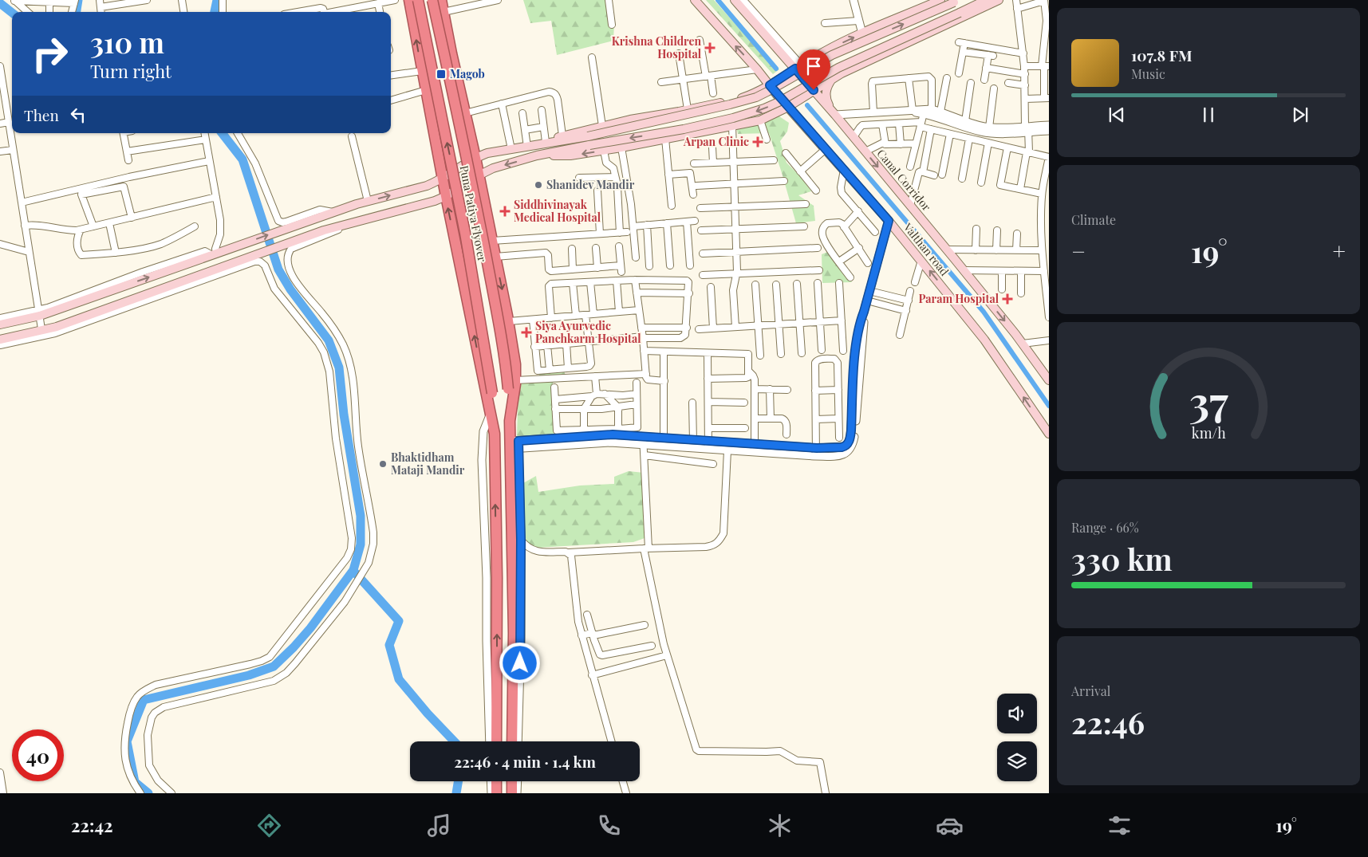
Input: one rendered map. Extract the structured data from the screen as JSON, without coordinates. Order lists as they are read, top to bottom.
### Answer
{
  "streets": {
    "highway": ["Puna Patiya Flyover"],
    "main road": ["Canal Corridor", "Valthan road"]
  },
  "one_way": ["Valthan road"],
  "places": {
    "health": [
      "Krishna Children Hospital",
      "Arpan Clinic",
      "Siddhivinayak Medical Hospital",
      "Param Hospital",
      "Siya Ayurvedic Panchkarm Hospital"
    ],
    "transit": ["Magob"],
    "other": ["Shanidev Mandir", "Bhaktidham Mataji Mandir"]
  },
  "page": {
    "turn": ["310 m", "Turn right"],
    "song": ["107.8 FM", "Music"],
    "then": "Then",
    "tile": [
      "Climate",
      ["Range · 66%", "330 km"],
      ["Arrival", "22:46"]
    ],
    "heat": ["−", "19°", "+"],
    "limit": "40",
    "trip": "22:46 · 4 min · 1.4 km",
    "tabs": ["22:42", "19°"],
    "gauge": ["37", "km/h"]
  }
}
